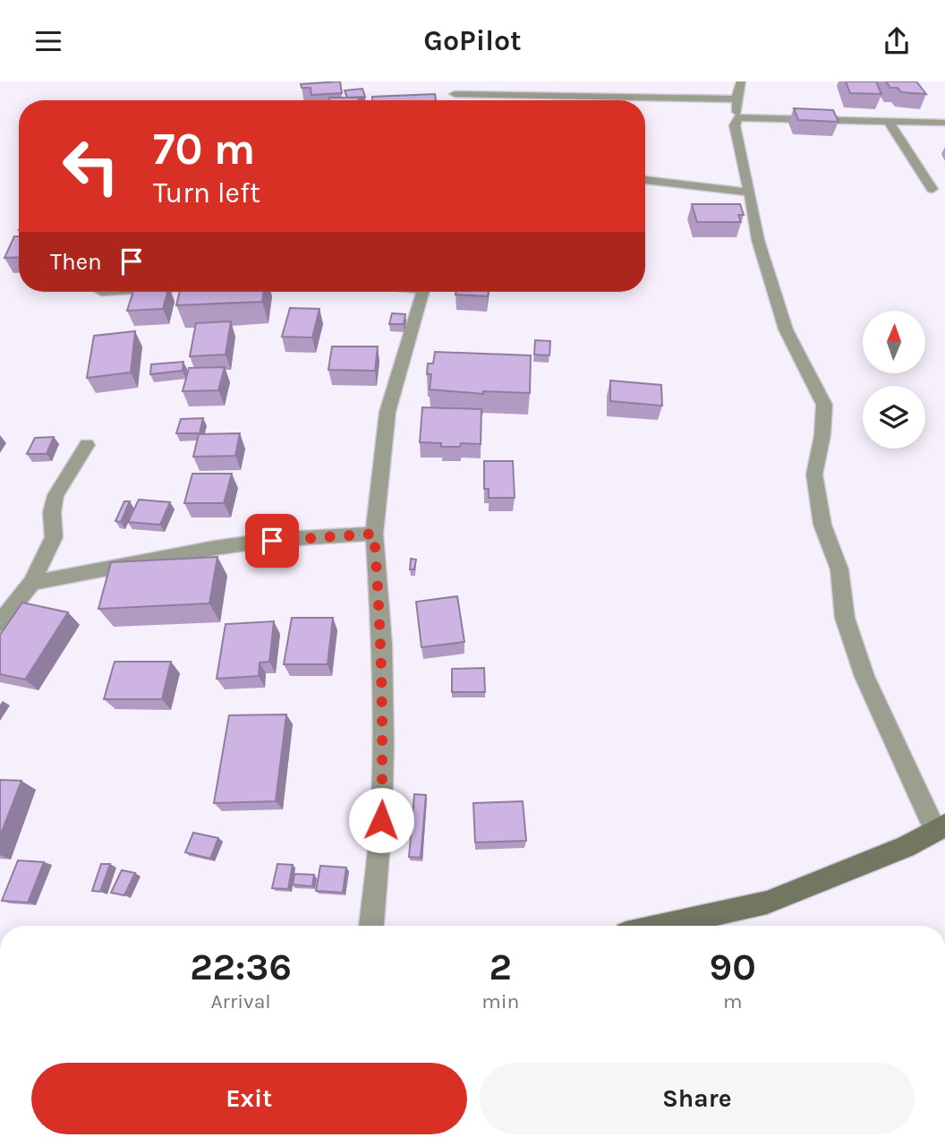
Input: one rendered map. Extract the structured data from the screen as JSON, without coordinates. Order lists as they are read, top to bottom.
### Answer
{
  "north": "top",
  "page": {
    "header": "GoPilot",
    "turn": ["70 m", "Turn left"],
    "then": "Then",
    "eta": [
      "22:36",
      "Arrival",
      "2",
      "min",
      "90",
      "m"
    ],
    "buttons": ["Exit", "Share"]
  }
}
